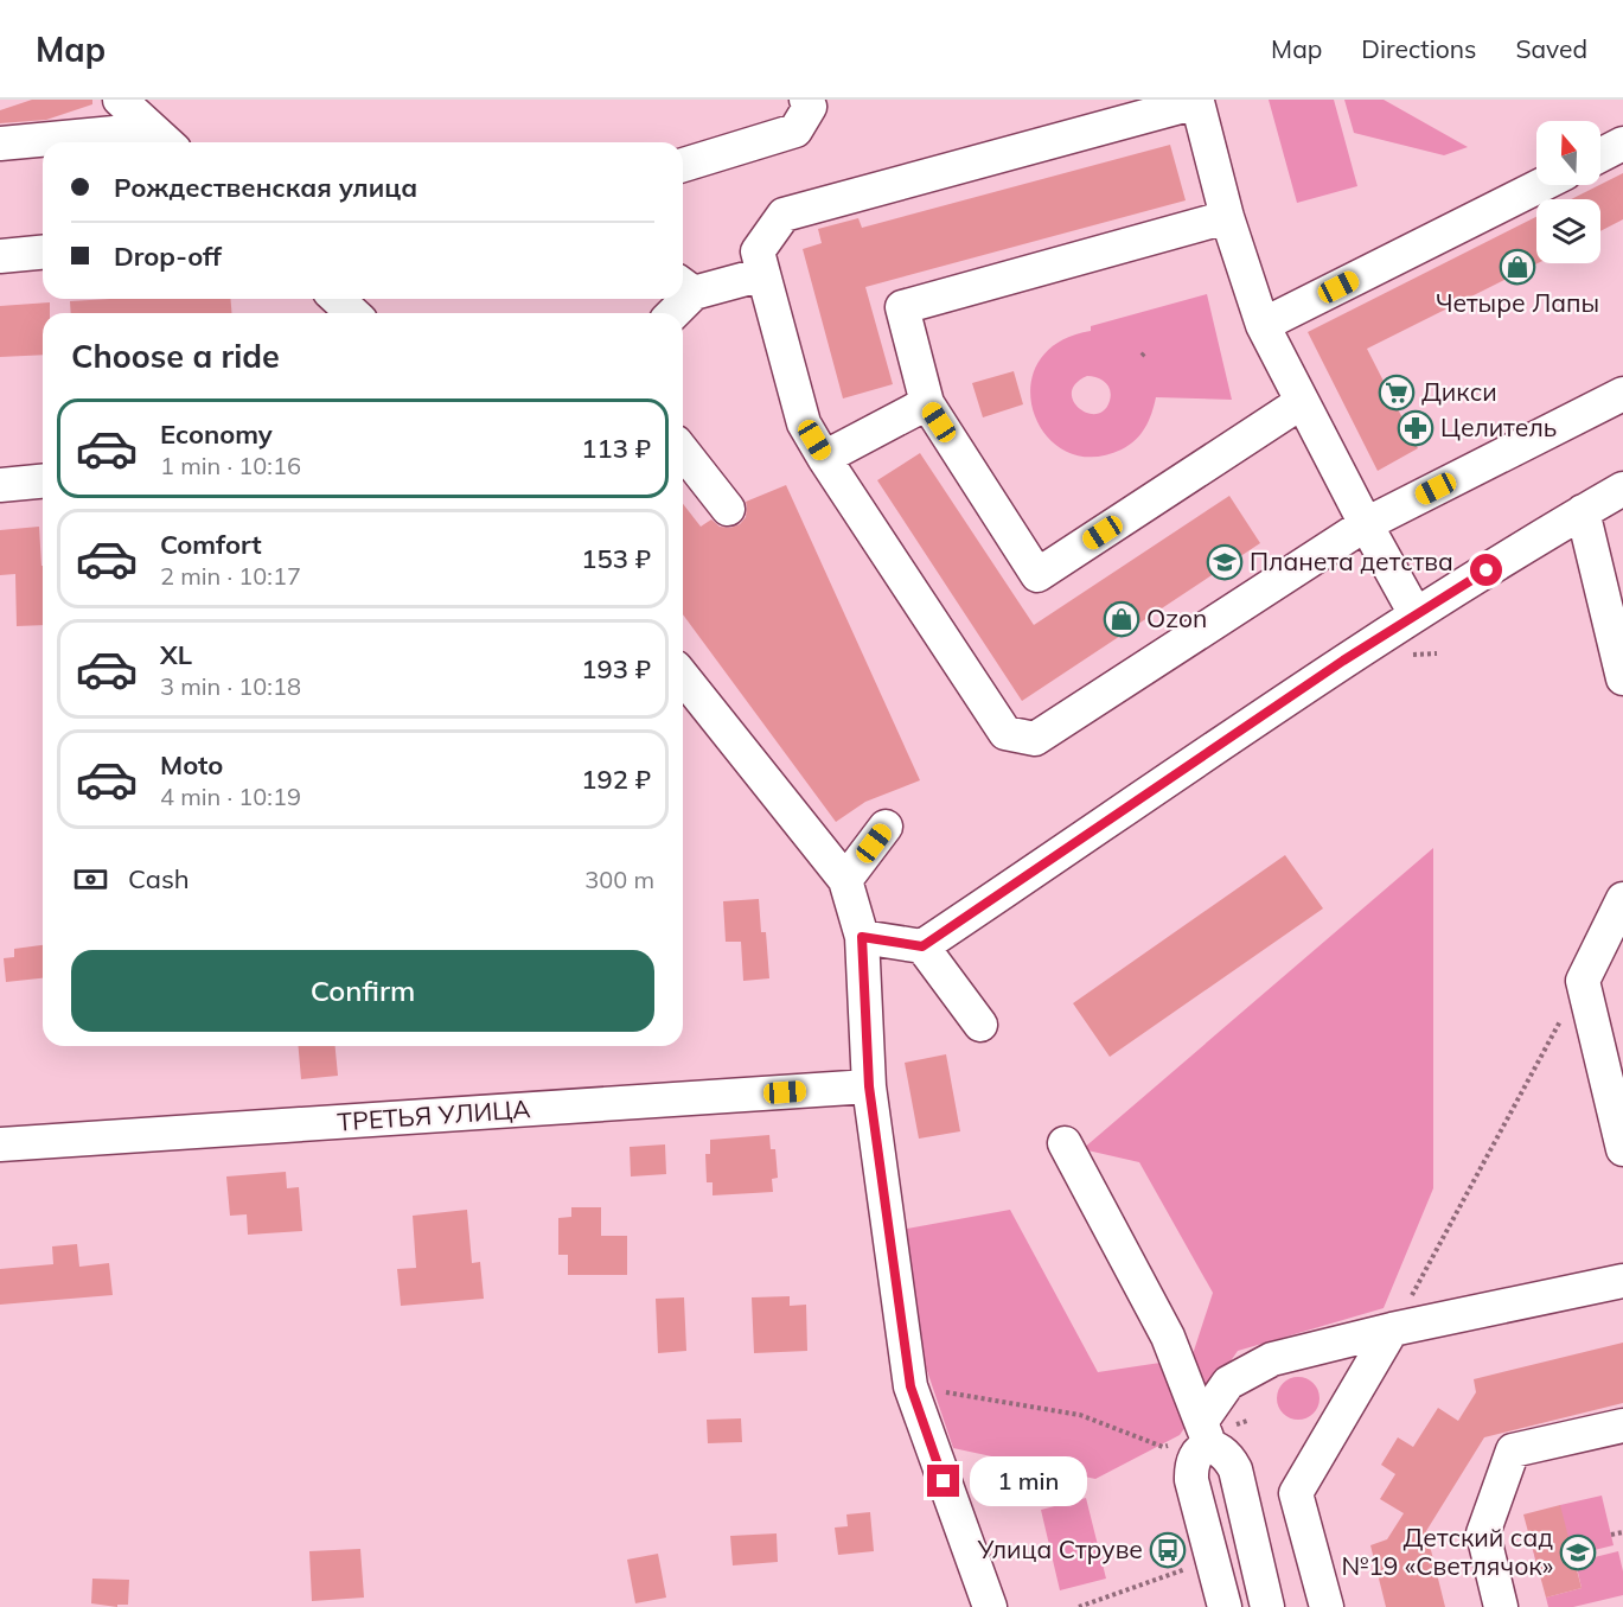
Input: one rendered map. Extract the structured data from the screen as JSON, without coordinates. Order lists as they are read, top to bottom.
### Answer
{
  "streets": {
    "street": ["ТРЕТЬЯ УЛИЦА"]
  },
  "places": {
    "shop": ["Четыре Лапы", "Ozon"],
    "supermarket": ["Дикси"],
    "pharmacy": ["Целитель"],
    "school or university": ["Планета детства", "Детский сад №19 «Светлячок»"],
    "bus stop": ["Улица Струве"]
  },
  "north": "top",
  "page": {
    "header": "Map",
    "nav": ["Map", "Directions", "Saved"],
    "banner": ["Рождественская улица", "Drop-off"],
    "heading": "Choose a ride",
    "list": [
      {
        "name": "Economy",
        "note": "1 min · 10:16",
        "value": "113 ₽"
      },
      {
        "name": "Comfort",
        "note": "2 min · 10:17",
        "value": "153 ₽"
      },
      {
        "name": "XL",
        "note": "3 min · 10:18",
        "value": "193 ₽"
      },
      {
        "name": "Moto",
        "note": "4 min · 10:19",
        "value": "192 ₽"
      }
    ],
    "pay": ["Cash", "300 m"],
    "buttons": "Confirm",
    "bubble": "1 min"
  }
}
